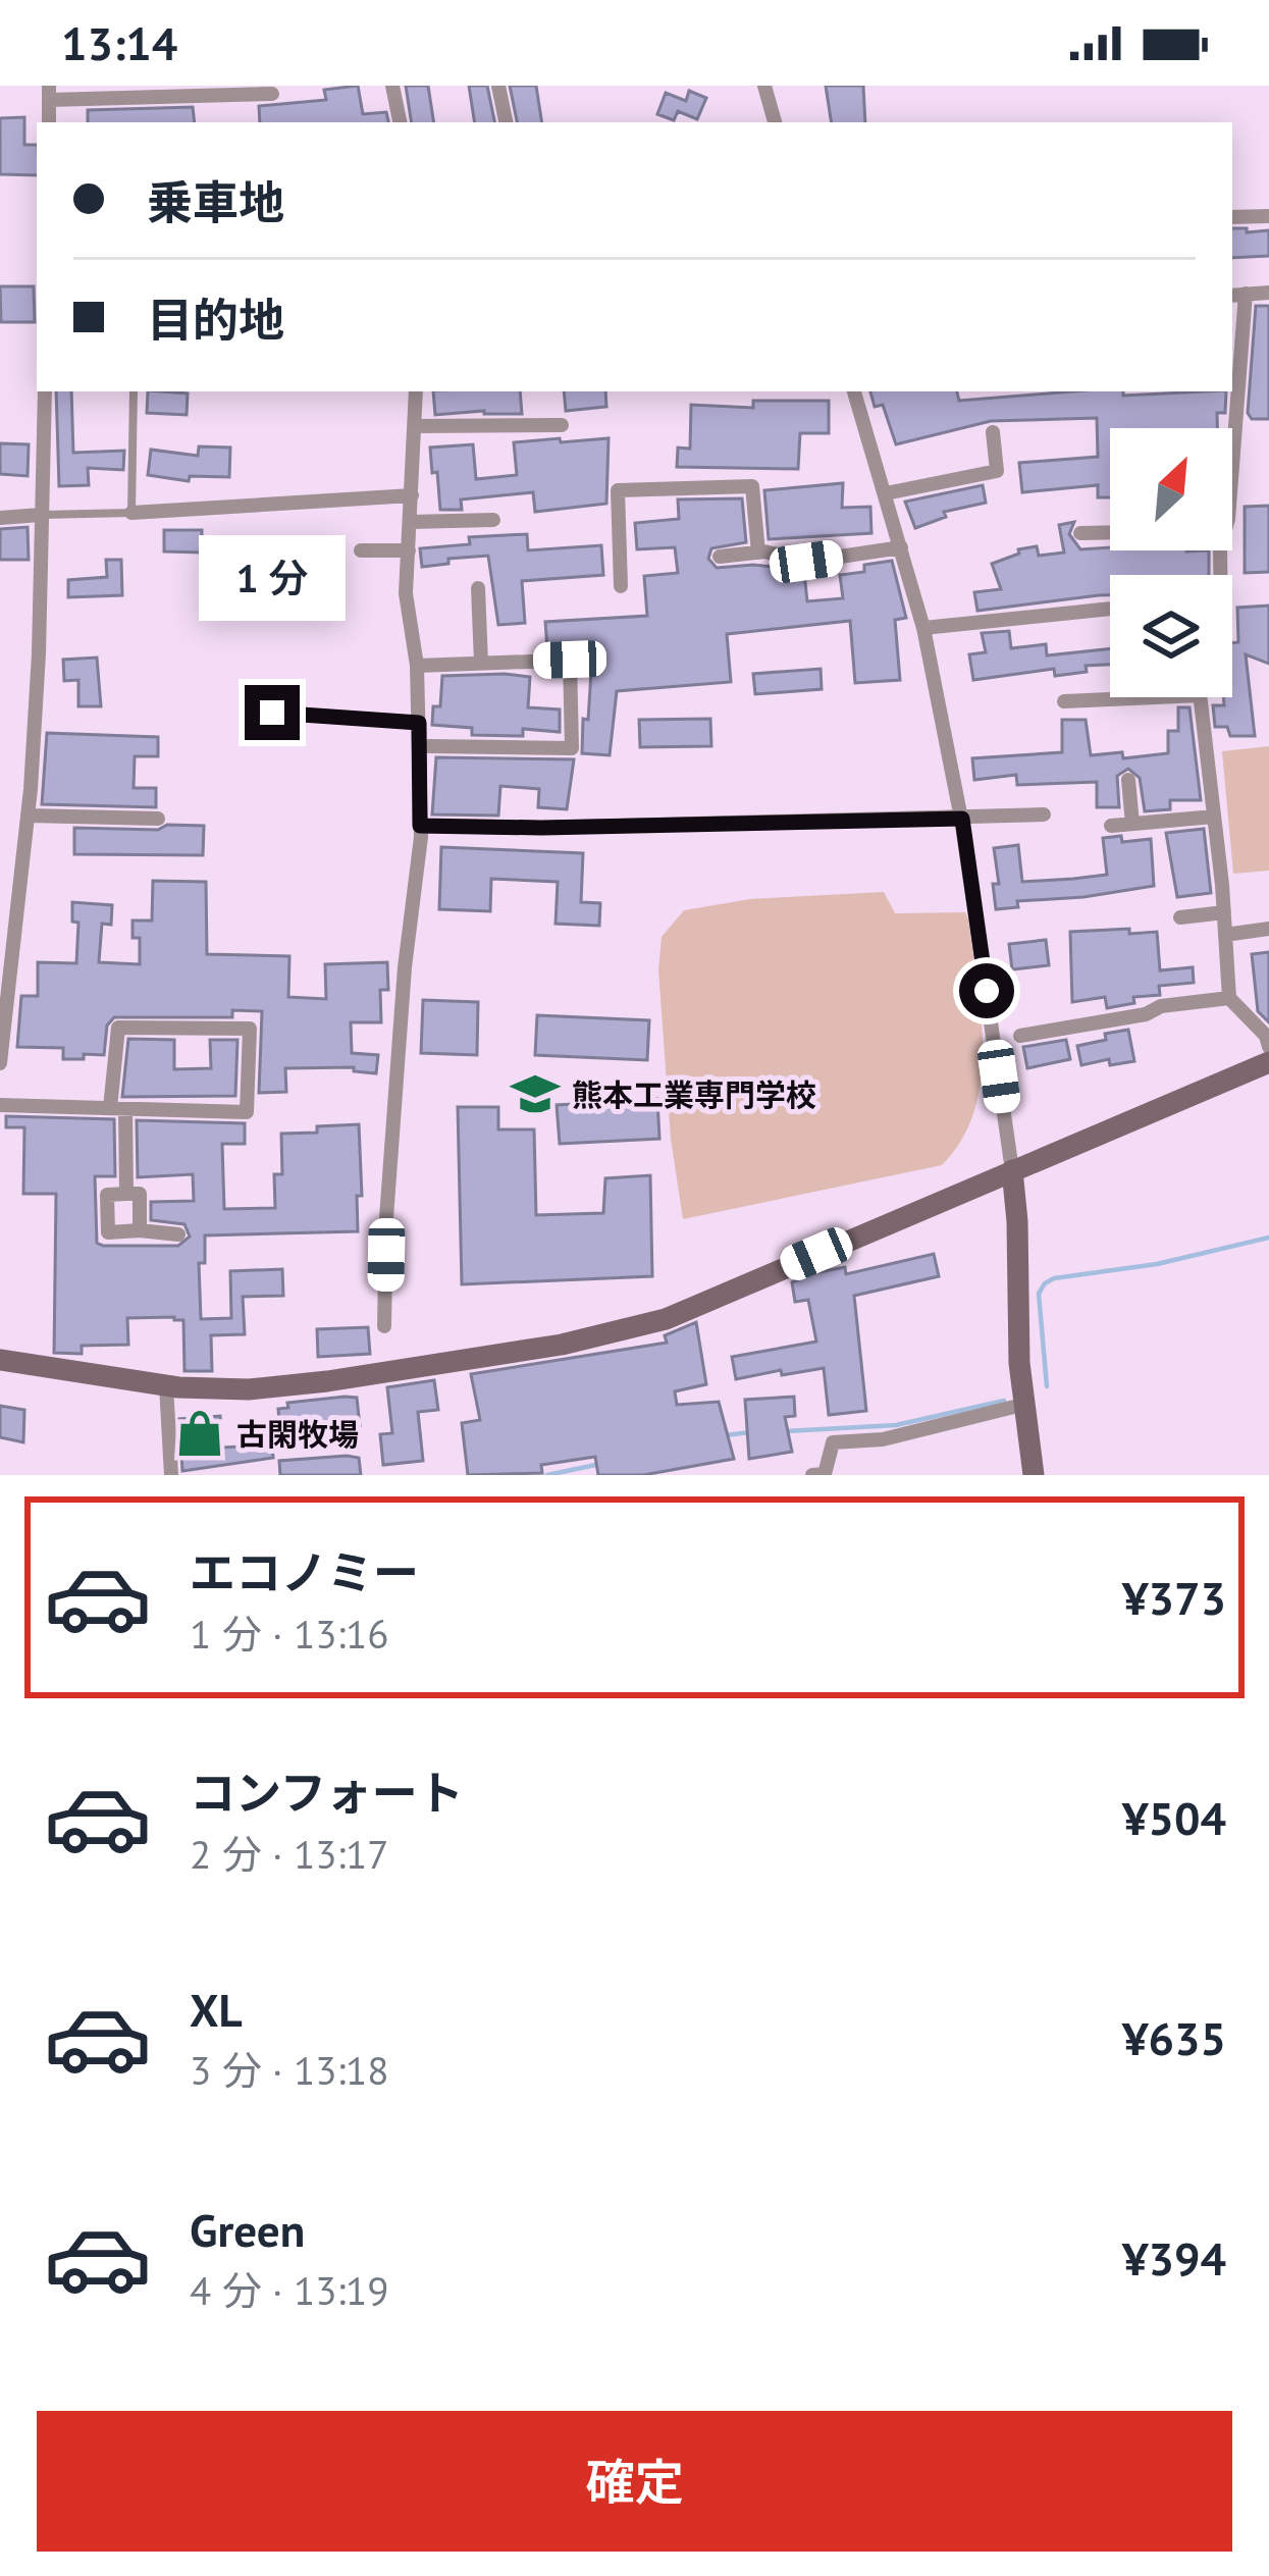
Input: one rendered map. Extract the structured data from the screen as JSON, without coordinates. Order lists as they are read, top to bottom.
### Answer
{
  "places": {
    "school or university": ["熊本工業専門学校"],
    "shop": ["古閑牧場"]
  },
  "north": "top right",
  "page": {
    "status": "13:14",
    "banner": ["乗車地", "目的地"],
    "bubble": "1 分",
    "list": [
      {
        "name": "エコノミー",
        "note": "1 分 · 13:16",
        "value": "¥373"
      },
      {
        "name": "コンフォート",
        "note": "2 分 · 13:17",
        "value": "¥504"
      },
      {
        "name": "XL",
        "note": "3 分 · 13:18",
        "value": "¥635"
      },
      {
        "name": "Green",
        "note": "4 分 · 13:19",
        "value": "¥394"
      }
    ],
    "buttons": "確定"
  }
}
